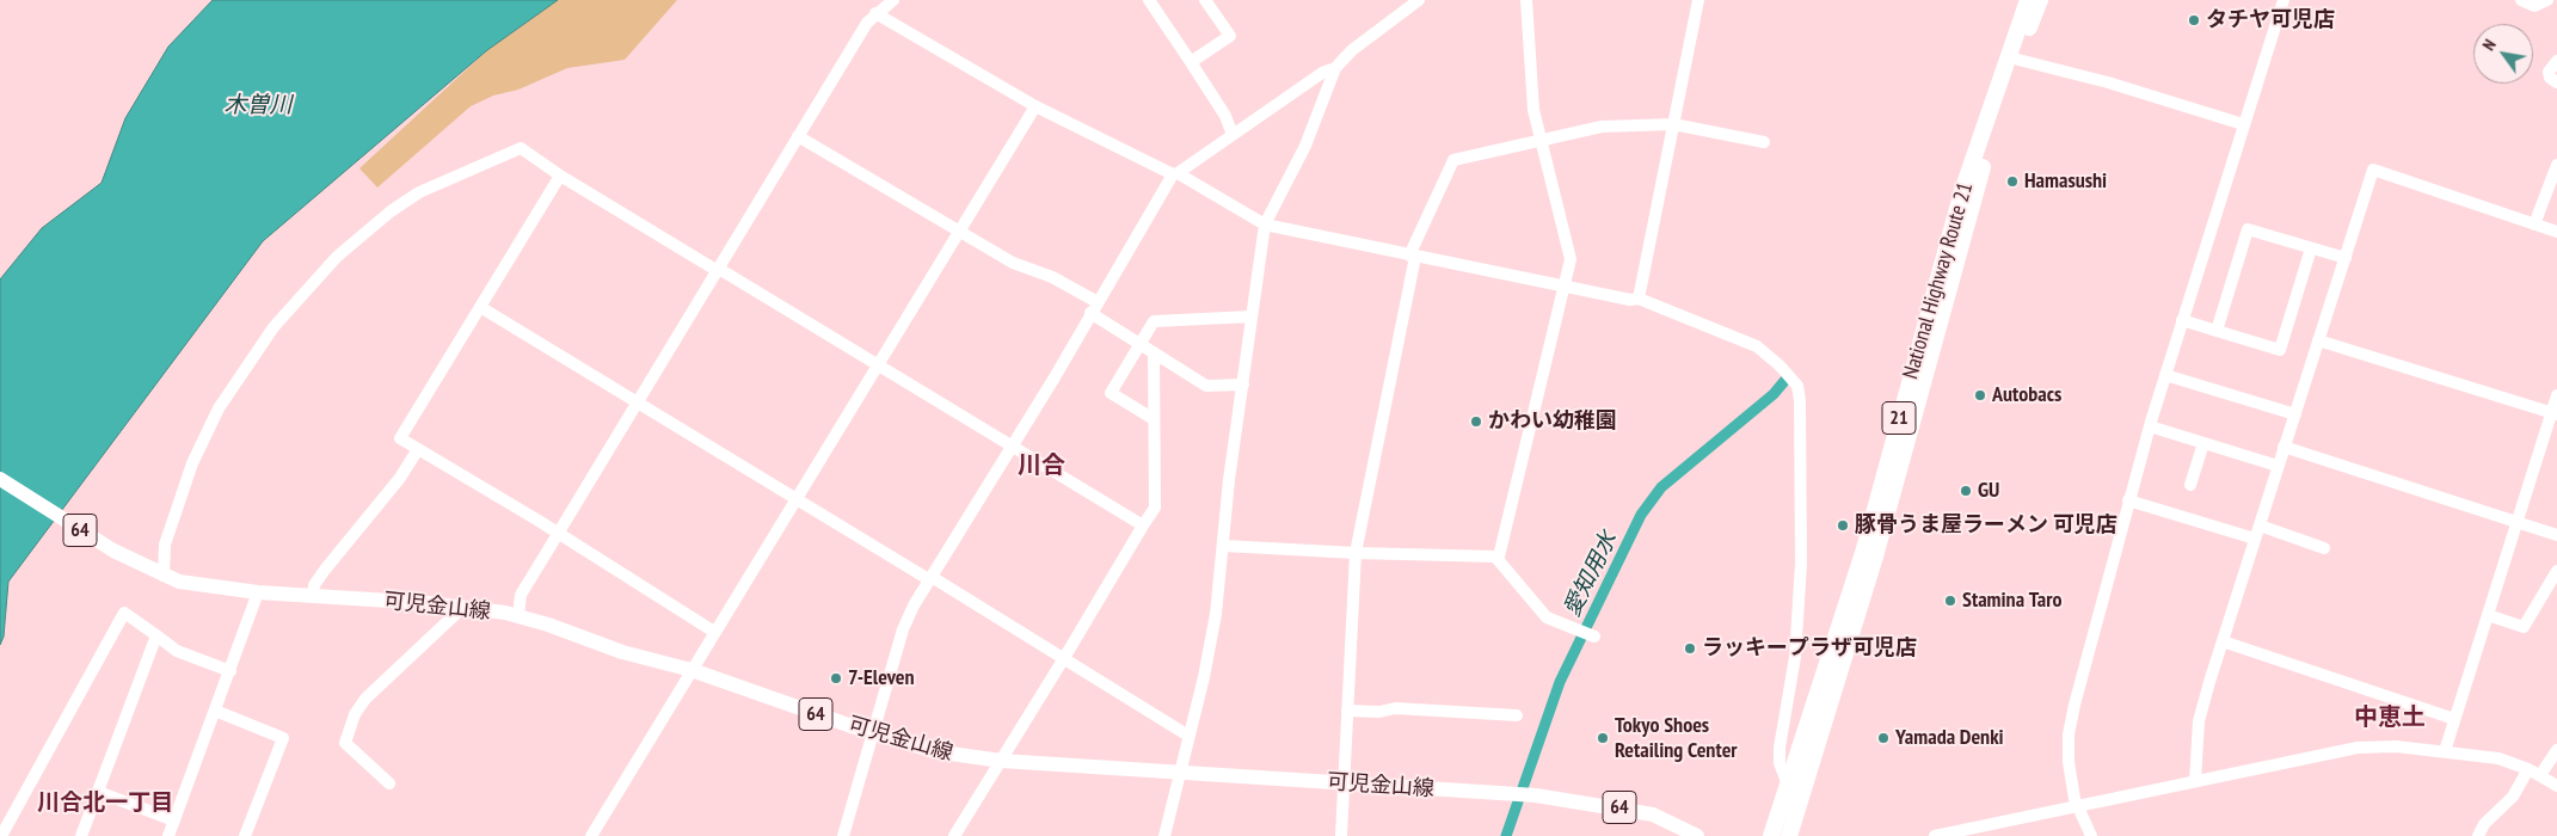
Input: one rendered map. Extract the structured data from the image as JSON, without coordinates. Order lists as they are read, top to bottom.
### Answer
{
  "streets": {
    "highway": ["National Highway Route 21", "21"],
    "main road": ["64", "可児金山線"]
  },
  "districts": ["川合", "中恵土", "川合北一丁目"],
  "water": ["木曽川", "愛知用水"],
  "places": [
    "タチヤ可児店",
    "Hamasushi",
    "Autobacs",
    "かわい幼稚園",
    "GU",
    "豚骨うま屋ラーメン 可児店",
    "Stamina Taro",
    "ラッキープラザ可児店",
    "7-Eleven",
    "Tokyo Shoes Retailing Center",
    "Yamada Denki"
  ],
  "north": "top left"
}
